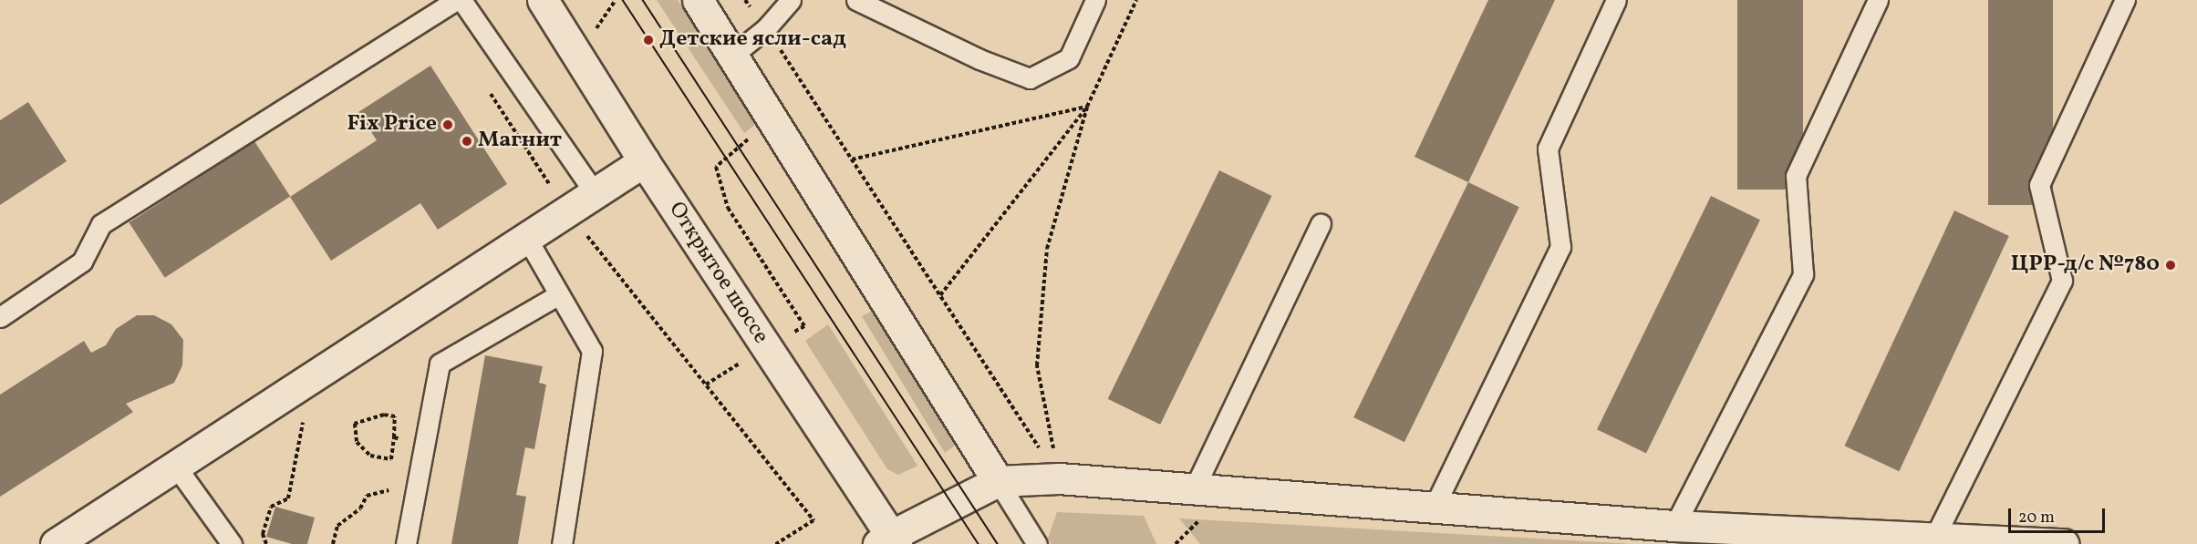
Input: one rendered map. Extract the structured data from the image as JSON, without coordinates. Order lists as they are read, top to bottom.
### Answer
{
  "streets": {
    "street": ["Открытое шоссе"]
  },
  "places": [
    "Детские ясли-сад",
    "Fix Price",
    "Магнит",
    "ЦРР-д/с №780"
  ],
  "scale_bar": "20 m"
}
